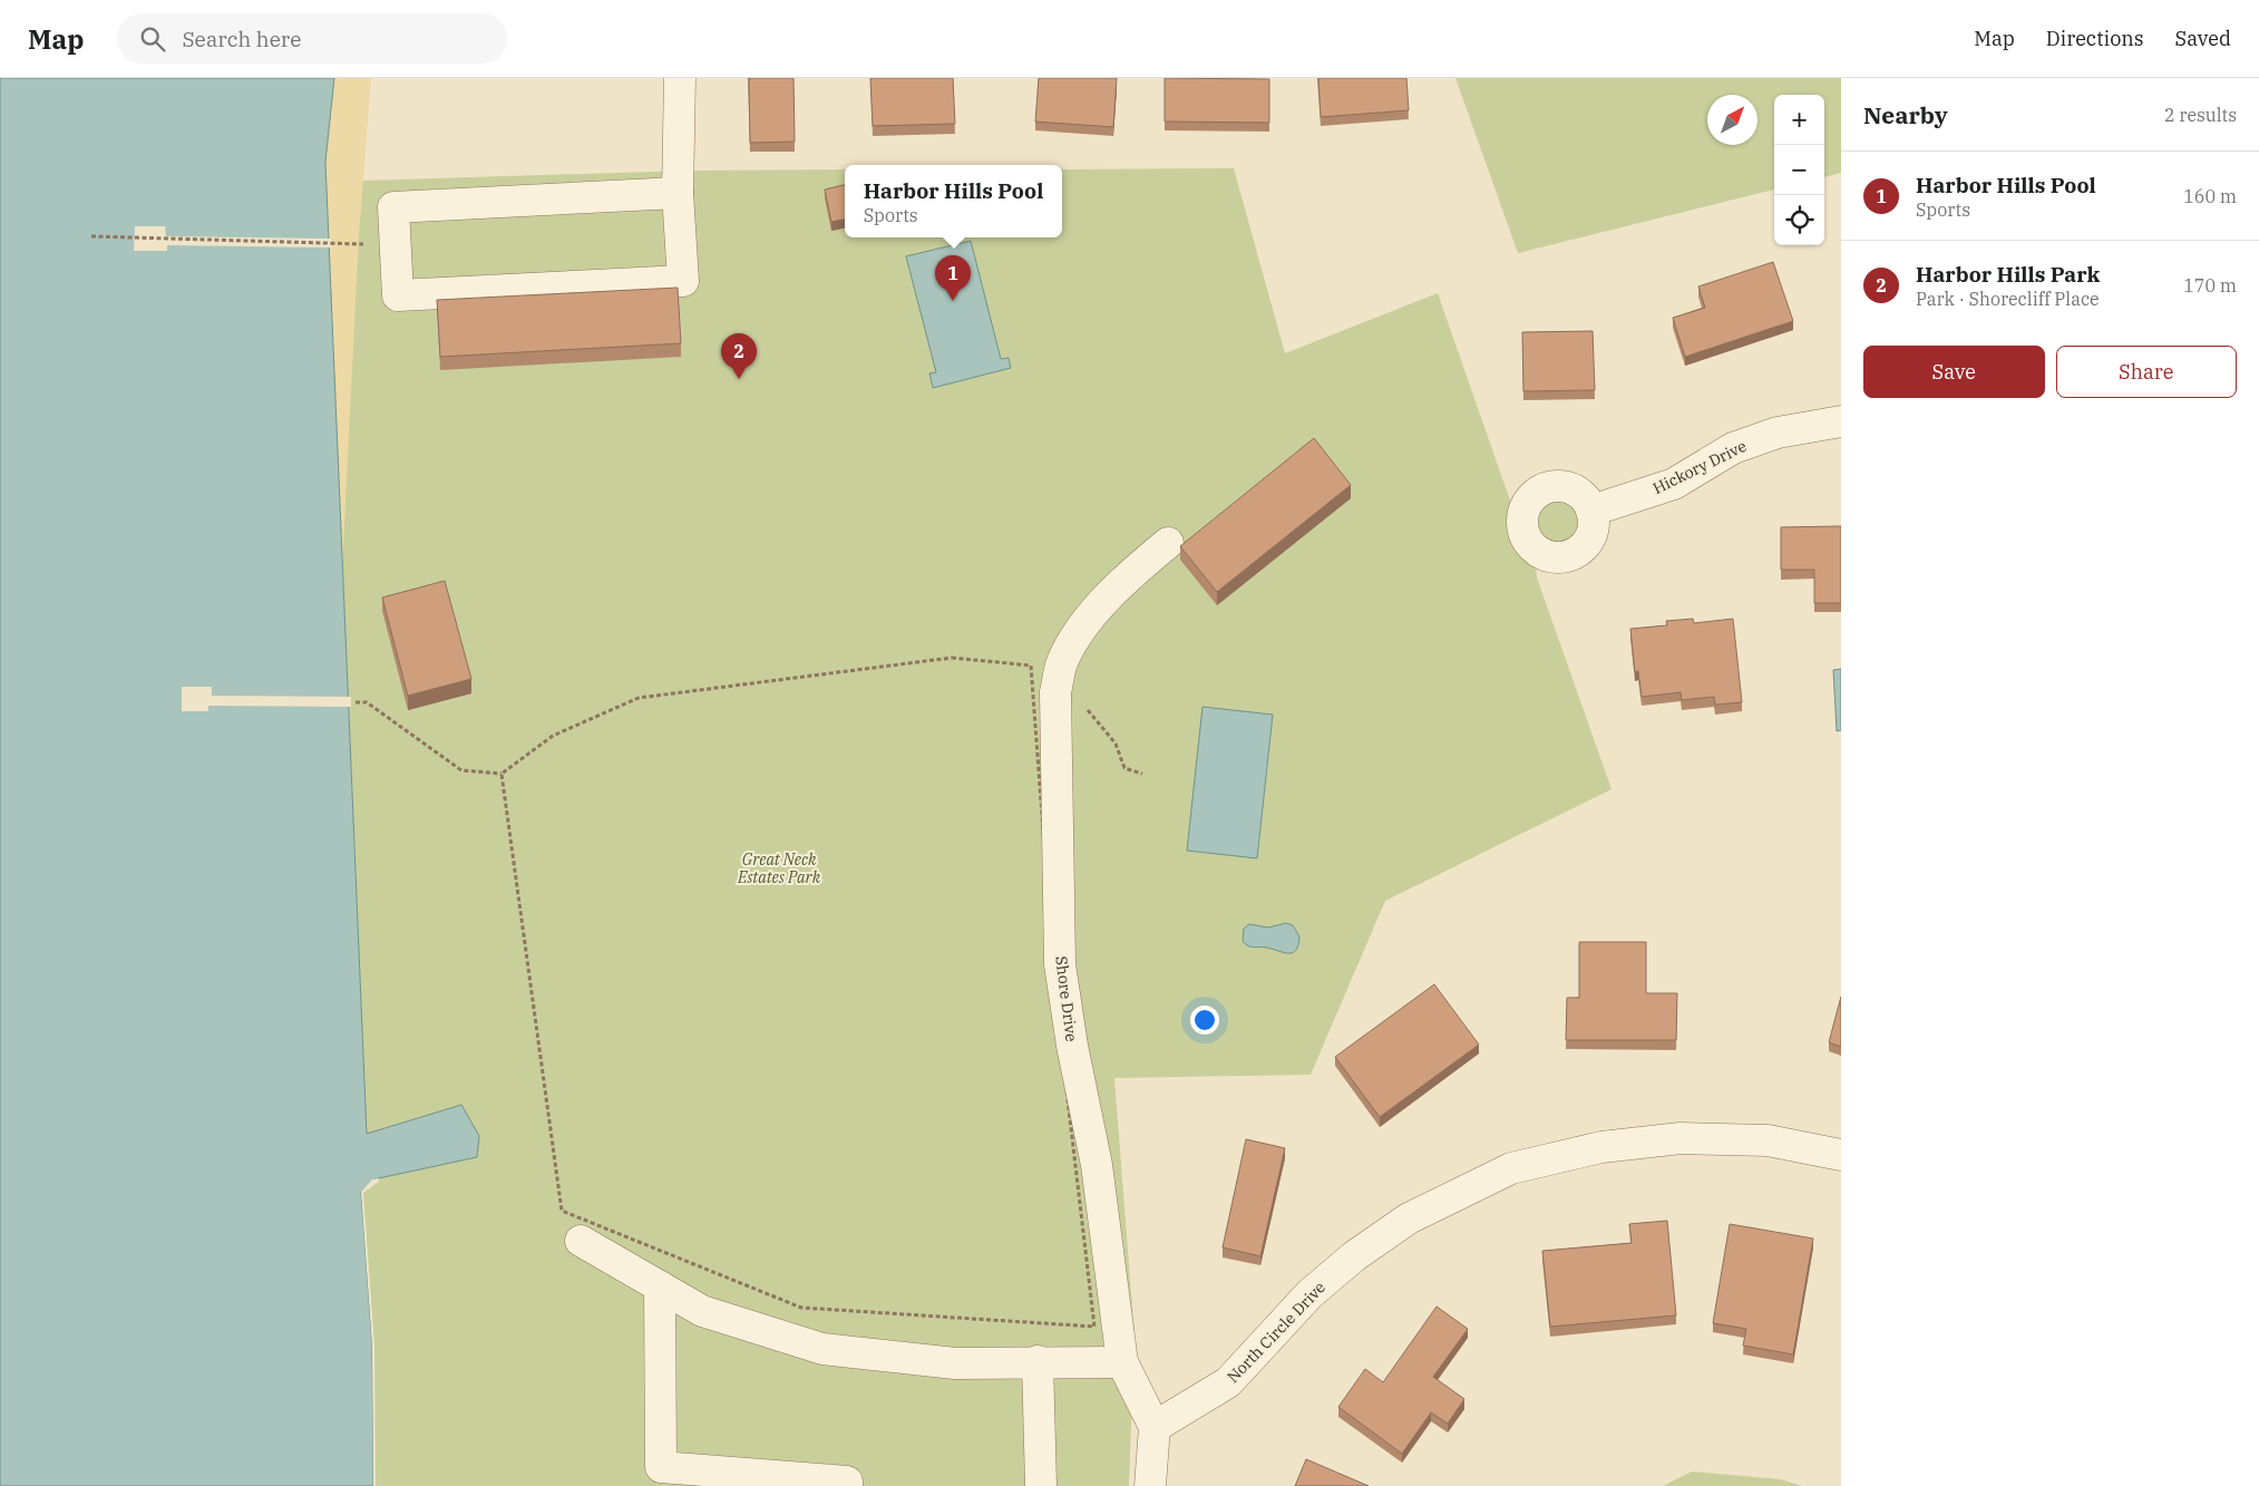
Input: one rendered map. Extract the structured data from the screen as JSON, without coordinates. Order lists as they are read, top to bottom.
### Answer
{
  "streets": {
    "street": ["Hickory Drive", "Shore Drive", "North Circle Drive"]
  },
  "crossings": [
    ["Shore Drive", "North Circle Drive"]
  ],
  "parks": ["Great Neck Estates Park"],
  "north": "top right",
  "page": {
    "header": "Map",
    "search": "Search here",
    "nav": ["Map", "Directions", "Saved"],
    "heading": ["Nearby", "2 results"],
    "map_buttons": ["+", "−"],
    "list": [
      {
        "mark": "1",
        "name": "Harbor Hills Pool",
        "note": "Sports",
        "value": "160 m"
      },
      {
        "mark": "2",
        "name": "Harbor Hills Park",
        "note": "Park · Shorecliff Place",
        "value": "170 m"
      }
    ],
    "popup": ["Harbor Hills Pool", "Sports"],
    "pins": ["1", "2"],
    "buttons": ["Save", "Share"]
  }
}
